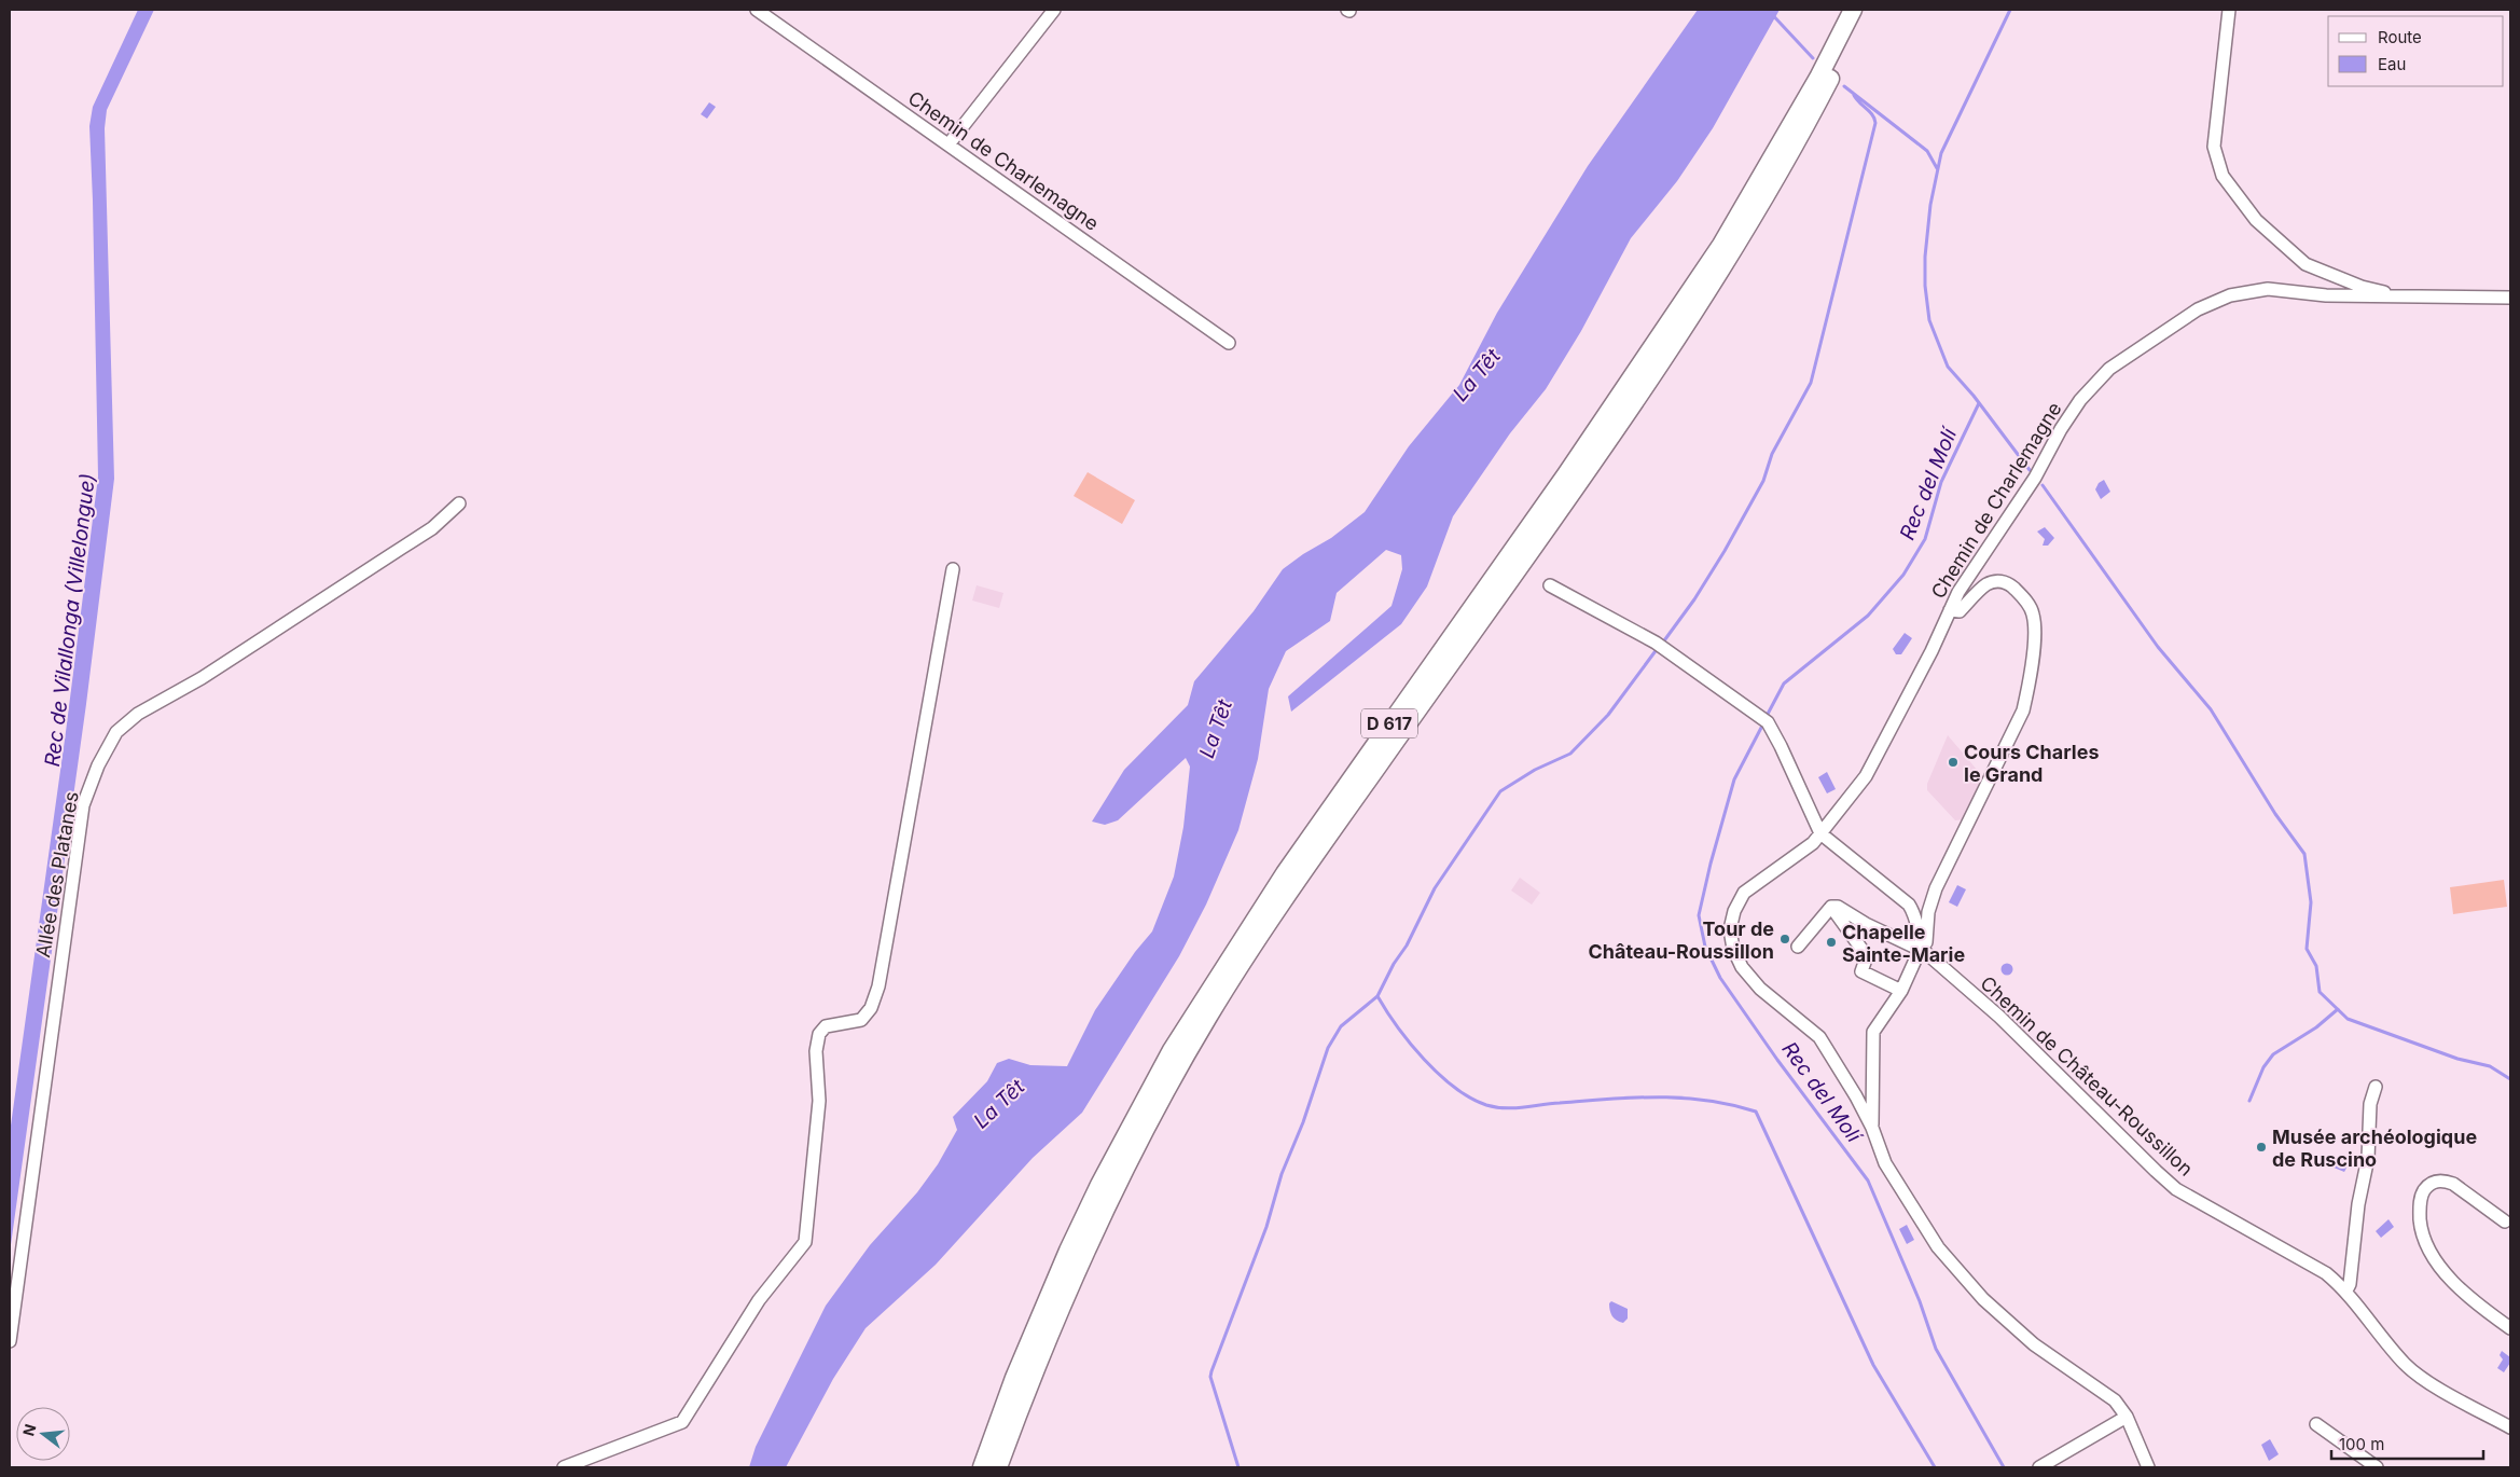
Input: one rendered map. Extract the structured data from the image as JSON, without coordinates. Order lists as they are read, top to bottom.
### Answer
{
  "streets": {
    "highway": ["D 617"],
    "street": ["Chemin de Charlemagne", "Allée des Platanes", "Chemin de Château-Roussillon"]
  },
  "water": ["La Têt", "Rec del Molí", "Rec de Vilallonga (Villelongue)"],
  "places": [
    "Cours Charles le Grand",
    "Tour de Château-Roussillon",
    "Chapelle Sainte-Marie",
    "Musée archéologique de Ruscino"
  ],
  "legend": ["Route", "Eau"],
  "scale_bar": "100 m",
  "north": "left"
}
